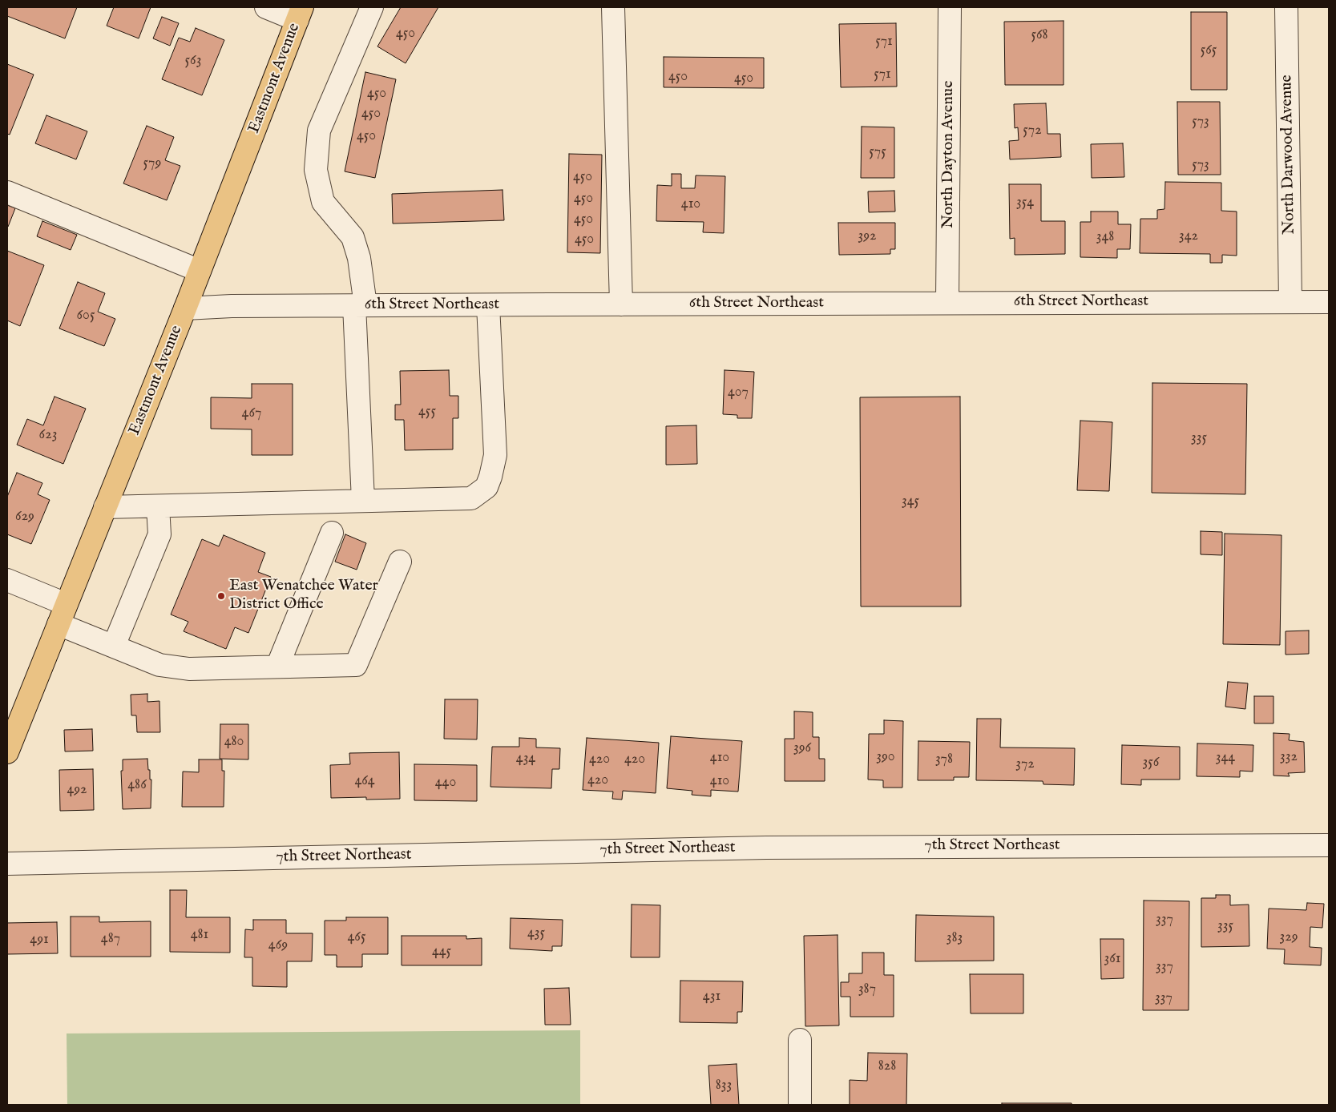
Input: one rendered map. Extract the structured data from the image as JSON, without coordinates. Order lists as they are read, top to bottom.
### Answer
{
  "streets": {
    "main road": ["Eastmont Avenue"],
    "street": [
      "North Dayton Avenue",
      "North Darwood Avenue",
      "6th Street Northeast",
      "7th Street Northeast"
    ]
  },
  "crossings": [
    ["Eastmont Avenue", "6th Street Northeast"],
    ["North Dayton Avenue", "6th Street Northeast"],
    ["North Darwood Avenue", "6th Street Northeast"]
  ],
  "places": ["East Wenatchee Water District Office"],
  "house_numbers": [
    "450",
    "568",
    "571",
    "565",
    "563",
    "571",
    "450",
    "450",
    "450",
    "450",
    "573",
    "572",
    "450",
    "575",
    "579",
    "573",
    "450",
    "450",
    "354",
    "410",
    "450",
    "392",
    "342",
    "348",
    "450",
    "605",
    "407",
    "455",
    "467",
    "623",
    "335",
    "345",
    "629",
    "480",
    "396",
    "390",
    "332",
    "410",
    "344",
    "434",
    "420",
    "420",
    "378",
    "356",
    "372",
    "420",
    "464",
    "410",
    "440",
    "486",
    "492",
    "337",
    "335",
    "435",
    "481",
    "465",
    "329",
    "383",
    "487",
    "491",
    "469",
    "445",
    "361",
    "337",
    "387",
    "431",
    "337",
    "828",
    "833"
  ]
}
